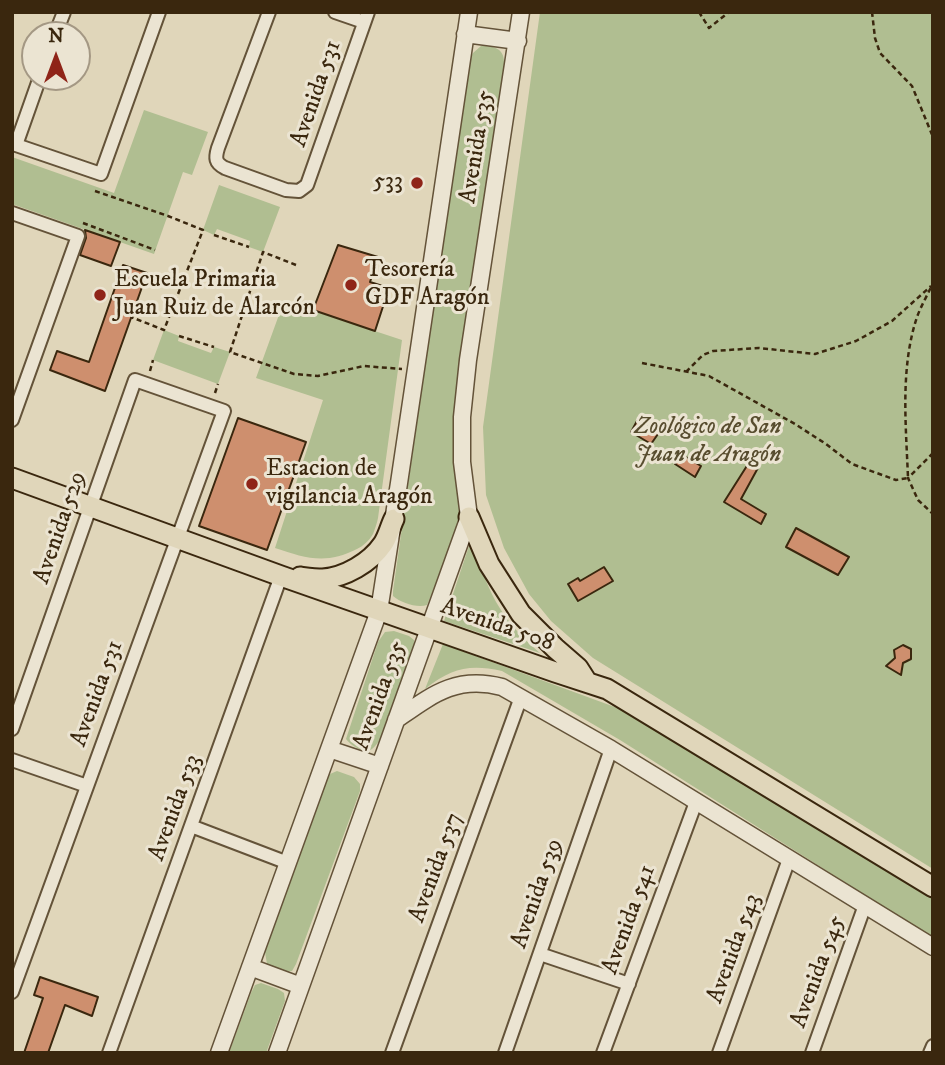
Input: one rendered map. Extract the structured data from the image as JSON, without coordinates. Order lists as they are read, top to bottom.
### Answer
{
  "streets": {
    "main road": ["Avenida 508"],
    "street": [
      "Avenida 531",
      "Avenida 535",
      "Avenida 529",
      "Avenida 533",
      "Avenida 537",
      "Avenida 539",
      "Avenida 541",
      "Avenida 543",
      "Avenida 545"
    ]
  },
  "crossings": [
    ["Avenida 531", "Avenida 529"],
    ["Avenida 531", "Avenida 508"],
    ["Avenida 535", "Avenida 508"],
    ["Avenida 529", "Avenida 508"],
    ["Avenida 508", "Avenida 533"]
  ],
  "parks": ["Zoológico de San Juan de Aragón"],
  "places": [
    "533",
    "Tesorería GDF Aragón",
    "Escuela Primaria Juan Ruiz de Alarcón",
    "Estacion de vigilancia Aragón"
  ],
  "north": "top"
}
